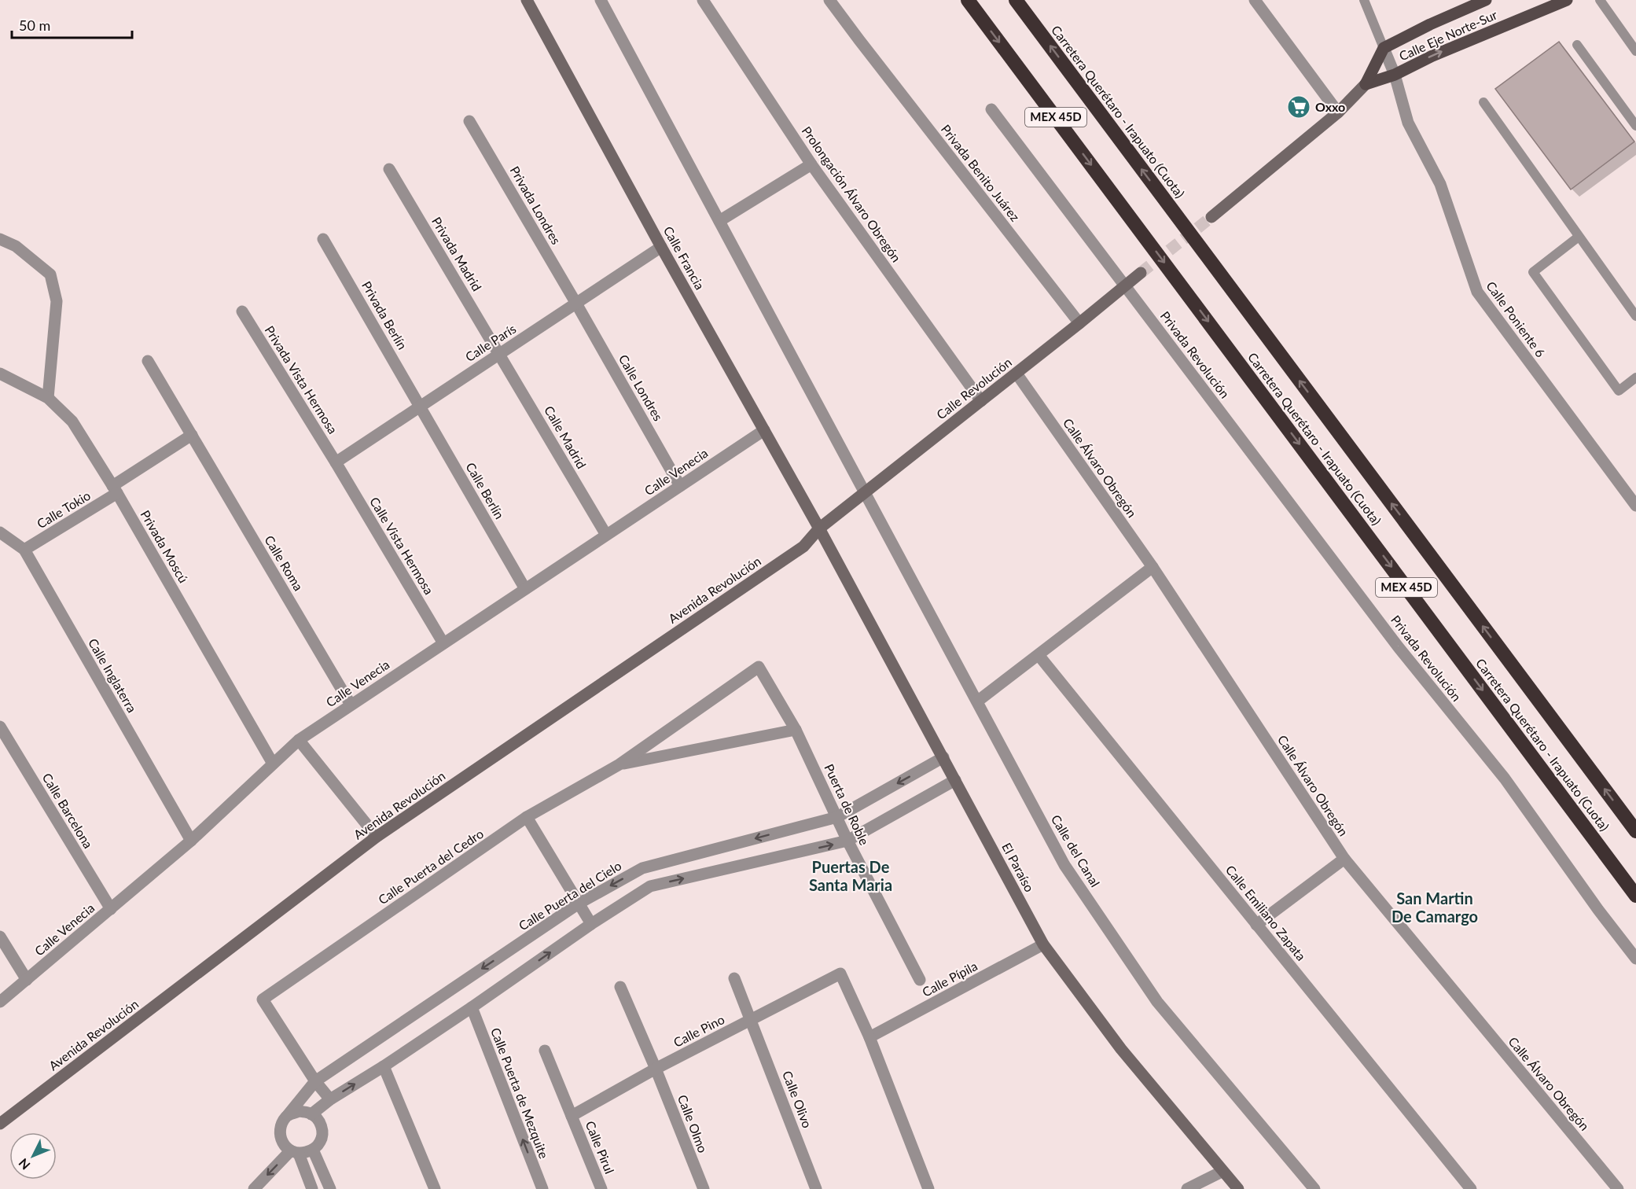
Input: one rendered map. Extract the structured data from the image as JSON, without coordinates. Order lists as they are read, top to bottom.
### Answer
{
  "streets": {
    "highway": ["Carretera Querétaro - Irapuato (Cuota)", "MEX 45D"],
    "main road": [
      "Calle Eje Norte-Sur",
      "Calle Francia",
      "Calle Revolución",
      "Avenida Revolución",
      "El Paraíso"
    ],
    "street": [
      "Privada Benito Juárez",
      "Prolongación Álvaro Obregón",
      "Privada Londres",
      "Privada Madrid",
      "Privada Berlín",
      "Calle Poniente 6",
      "Calle París",
      "Privada Revolución",
      "Privada Vista Hermosa",
      "Calle Londres",
      "Calle Madrid",
      "Calle Álvaro Obregón",
      "Calle Venecia",
      "Calle Berlín",
      "Calle Tokio",
      "Calle Vista Hermosa",
      "Privada Moscú",
      "Calle Roma",
      "Calle Inglaterra",
      "Puerta de Roble",
      "Calle Barcelona",
      "Calle del Canal",
      "Calle Puerta del Cedro",
      "Calle Puerta del Cielo",
      "Calle Emiliano Zapata",
      "Calle Pípila",
      "Calle Pino",
      "Calle Puerta de Mezquite",
      "Calle Olivo",
      "Calle Olmo",
      "Calle Pirul"
    ]
  },
  "crossings": [
    ["Calle Eje Norte-Sur", "Calle Poniente 6"],
    ["Privada Benito Juárez", "Calle Revolución"],
    ["Prolongación Álvaro Obregón", "Calle Revolución"],
    ["Privada Londres", "Calle París"],
    ["Privada Londres", "Calle Londres"],
    ["Privada Madrid", "Calle París"],
    ["Privada Madrid", "Calle Madrid"],
    ["Calle Francia", "Calle París"],
    ["Calle Francia", "Calle Revolución"],
    ["Calle Francia", "Calle Venecia"],
    ["Calle Francia", "Avenida Revolución"],
    ["Calle Francia", "El Paraíso"],
    ["Privada Berlín", "Calle París"],
    ["Privada Berlín", "Calle Berlín"],
    ["Calle París", "Privada Vista Hermosa"],
    ["Calle París", "Calle Londres"],
    ["Calle París", "Calle Madrid"],
    ["Calle París", "Calle Berlín"],
    ["Calle París", "Calle Vista Hermosa"],
    ["Privada Revolución", "Calle Revolución"],
    ["Privada Vista Hermosa", "Calle Vista Hermosa"],
    ["Calle Londres", "Calle Venecia"],
    ["Calle Revolución", "Calle Álvaro Obregón"],
    ["Calle Revolución", "Avenida Revolución"],
    ["Calle Revolución", "Calle del Canal"],
    ["Calle Revolución", "El Paraíso"],
    ["Calle Madrid", "Calle Venecia"],
    ["Calle Venecia", "Calle Berlín"],
    ["Calle Venecia", "Calle Vista Hermosa"],
    ["Calle Venecia", "Privada Moscú"],
    ["Calle Venecia", "Calle Roma"],
    ["Calle Venecia", "Calle Inglaterra"],
    ["Calle Venecia", "Calle Barcelona"],
    ["Calle Tokio", "Privada Moscú"],
    ["Calle Tokio", "Calle Roma"],
    ["Calle Tokio", "Calle Inglaterra"],
    ["Avenida Revolución", "El Paraíso"],
    ["Puerta de Roble", "Calle Puerta del Cedro"],
    ["Puerta de Roble", "Calle Puerta del Cielo"],
    ["Calle Puerta del Cedro", "Calle Puerta del Cielo"],
    ["El Paraíso", "Calle Puerta del Cielo"],
    ["El Paraíso", "Calle Pípila"],
    ["Calle Pípila", "Calle Pino"],
    ["Calle Pino", "Calle Olivo"],
    ["Calle Pino", "Calle Olmo"],
    ["Calle Pino", "Calle Pirul"]
  ],
  "districts": ["Puertas De Santa Maria", "San Martin De Camargo"],
  "places": {
    "supermarket": ["Oxxo"]
  },
  "scale_bar": "50 m",
  "north": "bottom left"
}
